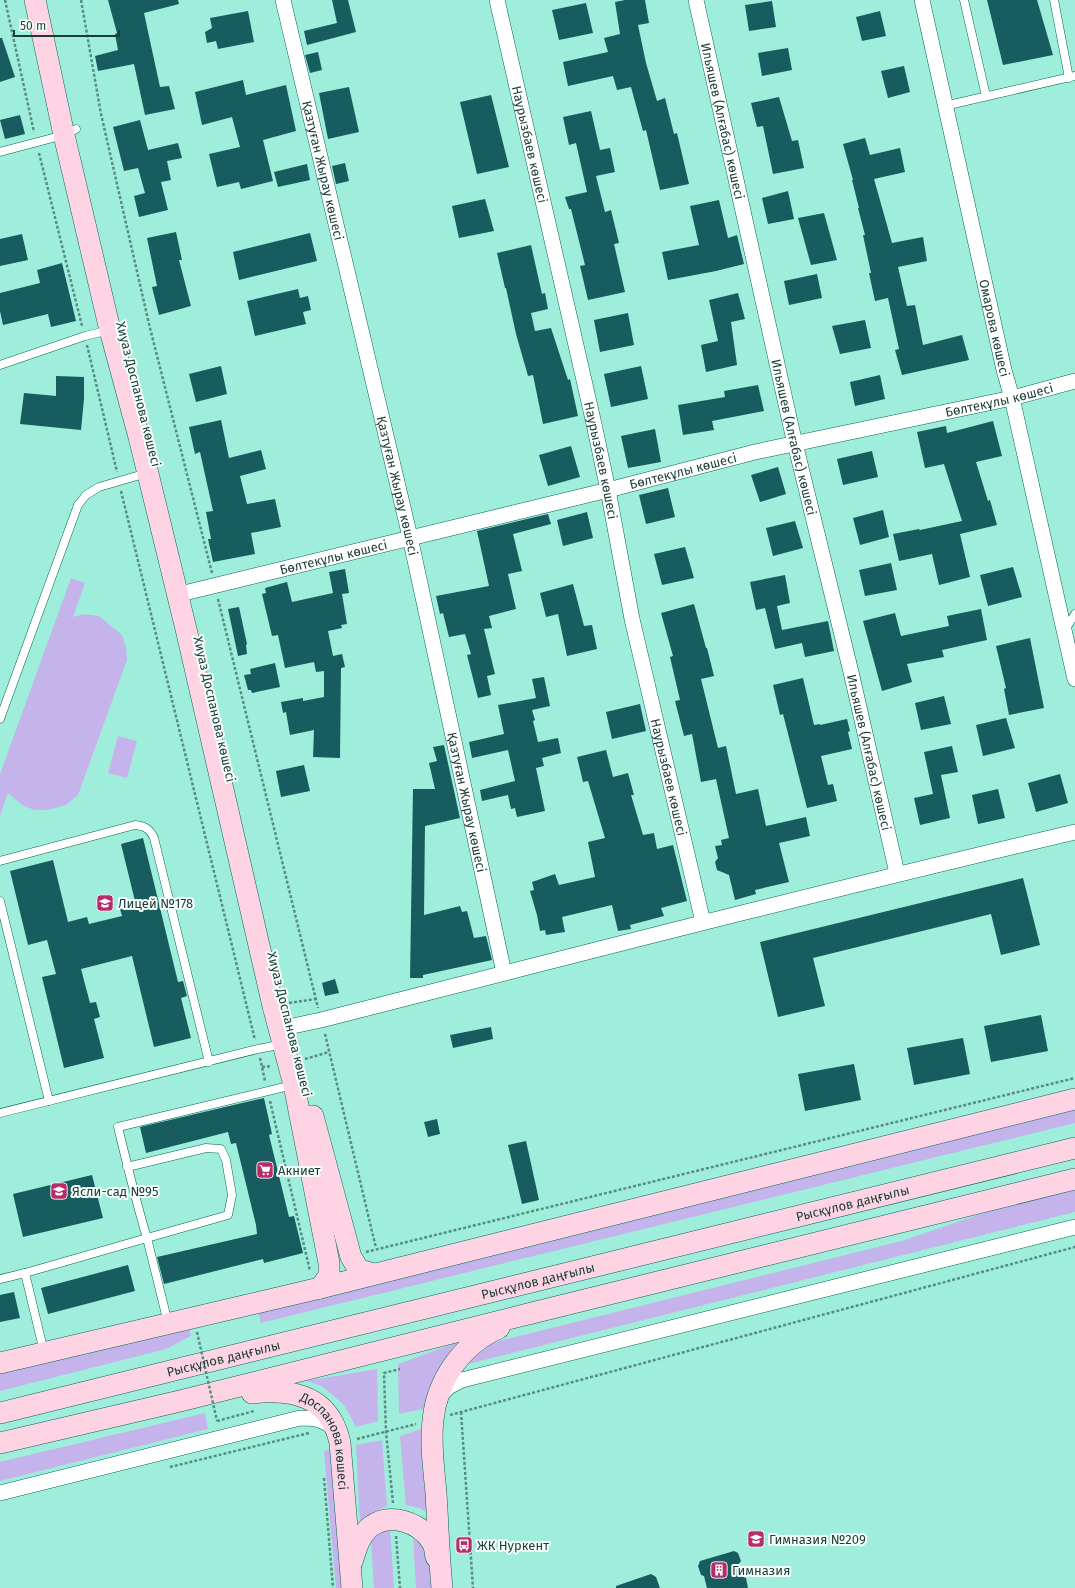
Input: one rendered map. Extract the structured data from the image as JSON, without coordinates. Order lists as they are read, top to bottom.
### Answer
{
  "streets": {
    "street": [
      "Ильяшев (Алғабас) көшесі",
      "Наурызбаев көшесі",
      "Қазтуған Жырау көшесі",
      "Омарова көшесі",
      "Хиуаз Доспанова көшесі",
      "Бөлтекұлы көшесі",
      "Рысқұлов даңғылы",
      "Доспанова көшесі"
    ]
  },
  "crossings": [
    ["Ильяшев (Алғабас) көшесі", "Бөлтекұлы көшесі"],
    ["Наурызбаев көшесі", "Бөлтекұлы көшесі"],
    ["Қазтуған Жырау көшесі", "Бөлтекұлы көшесі"],
    ["Омарова көшесі", "Бөлтекұлы көшесі"],
    ["Хиуаз Доспанова көшесі", "Бөлтекұлы көшесі"]
  ],
  "places": {
    "school or university": ["Лицей №178", "Ясли-сад №95", "Гимназия №209"],
    "supermarket": ["Акниет"],
    "bus stop": ["ЖК Нуркент"],
    "building": ["Гимназия"]
  },
  "scale_bar": "50 m"
}
